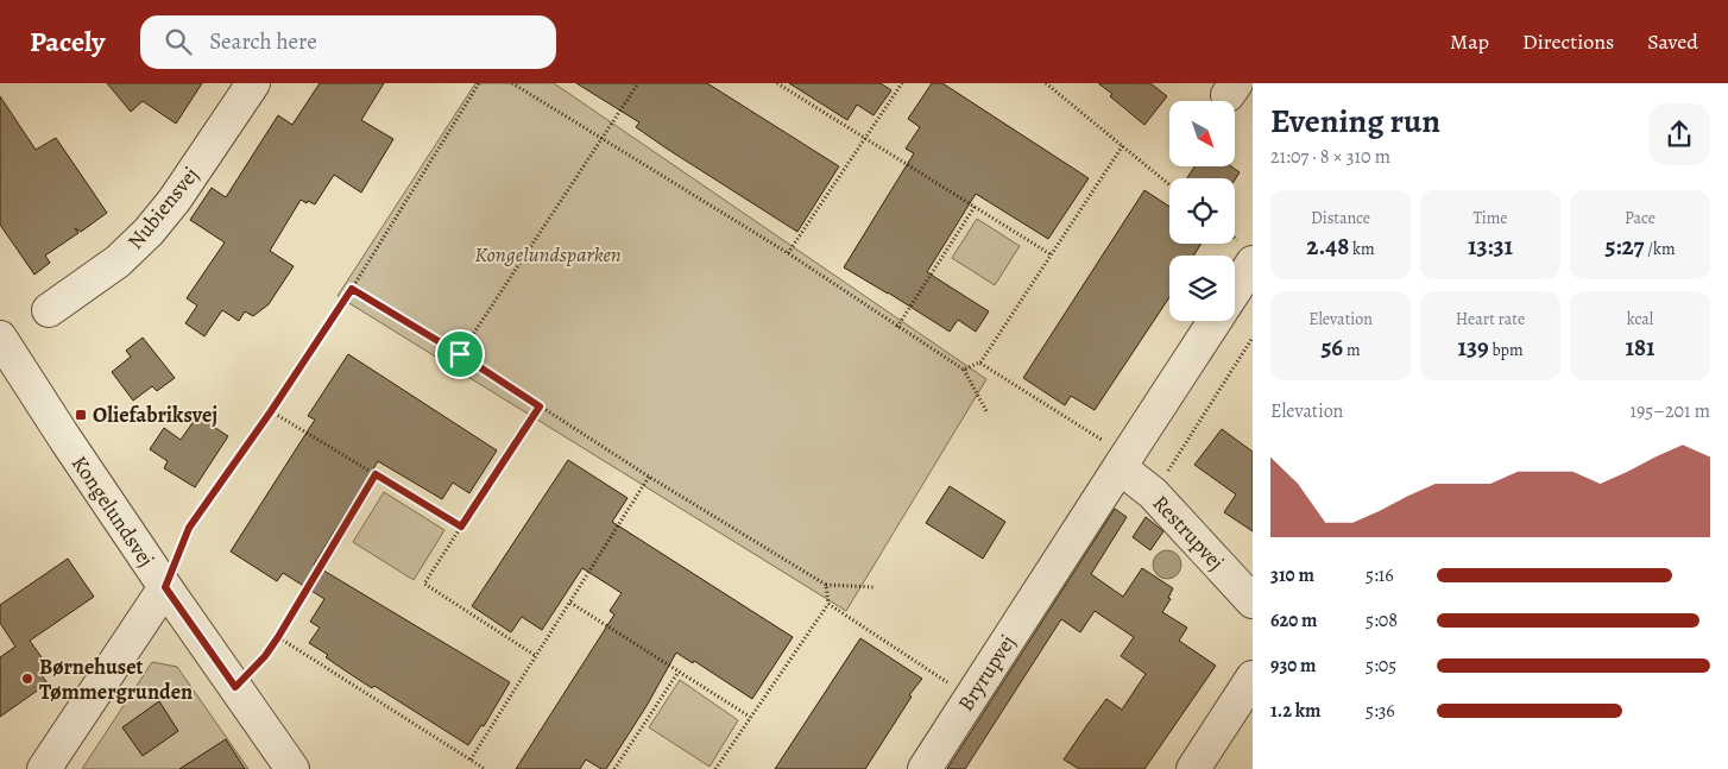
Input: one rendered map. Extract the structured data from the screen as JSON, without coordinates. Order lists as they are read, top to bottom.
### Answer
{
  "streets": {
    "street": [
      "Nubiensvej",
      "Kongelundsvej",
      "Restrupvej",
      "Bryrupvej"
    ]
  },
  "crossings": [
    ["Restrupvej", "Bryrupvej"]
  ],
  "parks": ["Kongelundsparken"],
  "places": {
    "transit": ["Oliefabriksvej"],
    "other": ["Børnehuset Tømmergrunden"]
  },
  "north": "bottom right",
  "page": {
    "header": "Pacely",
    "search": "Search here",
    "nav": ["Map", "Directions", "Saved"],
    "heading": ["Evening run", "21:07 · 8 × 310 m"],
    "stats": [
      ["Distance", "2.48 km"],
      ["Time", "13:31"],
      ["Pace", "5:27 /km"],
      ["Elevation", "56 m"],
      ["Heart rate", "139 bpm"],
      ["kcal", "181"]
    ],
    "chart": ["Elevation", "195–201 m"],
    "list": [
      {
        "name": "310 m",
        "note": "5:16"
      },
      {
        "name": "620 m",
        "note": "5:08"
      },
      {
        "name": "930 m",
        "note": "5:05"
      },
      {
        "name": "1.2 km",
        "note": "5:36"
      }
    ]
  }
}
